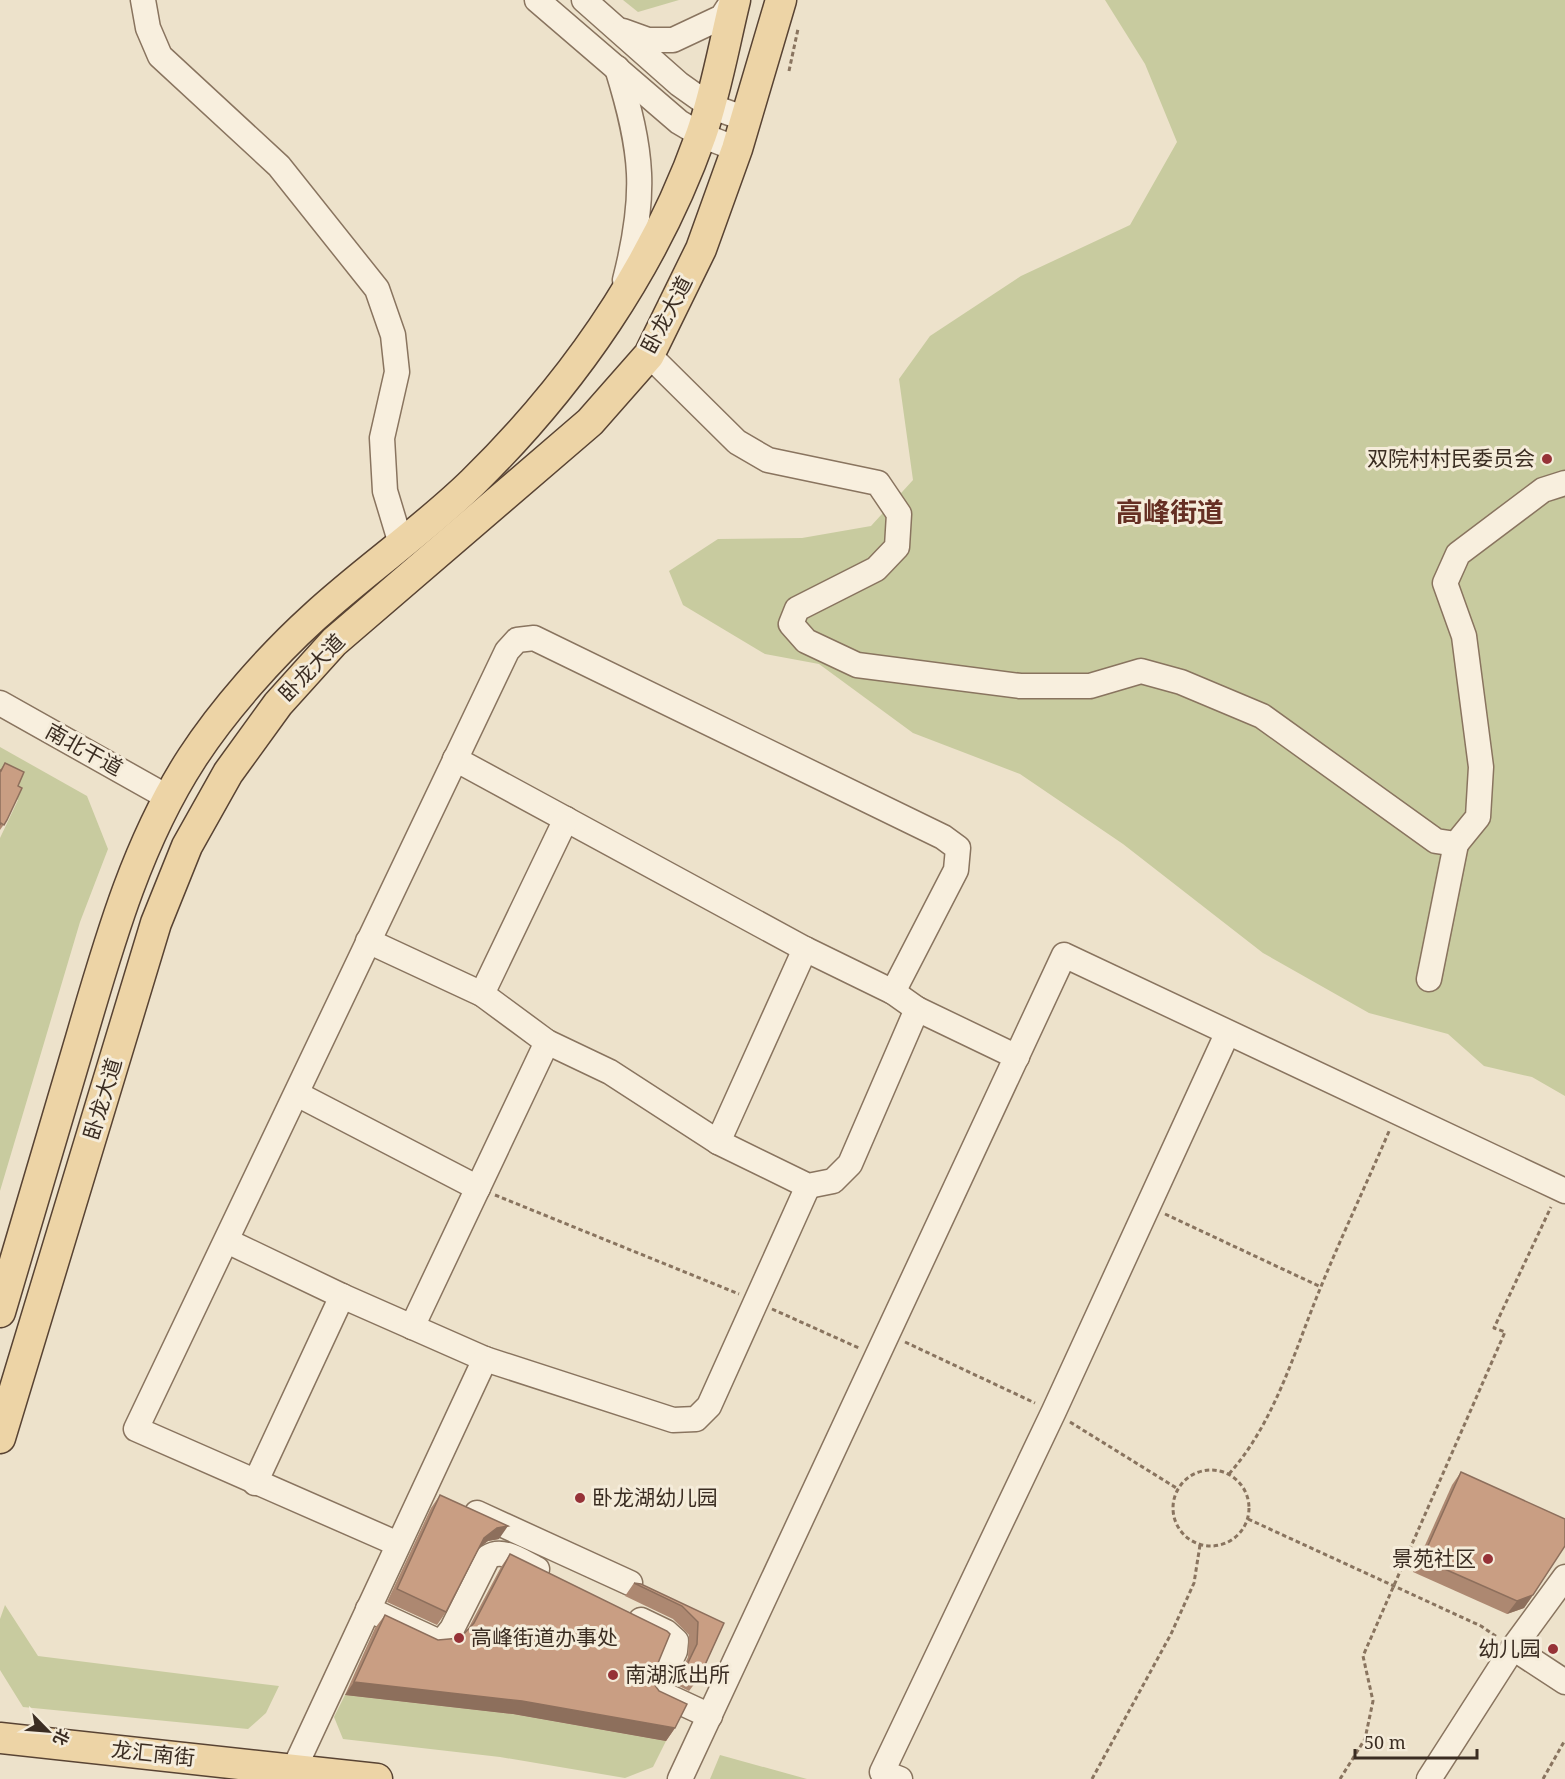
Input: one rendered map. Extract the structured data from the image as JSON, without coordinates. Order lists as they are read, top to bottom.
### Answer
{
  "streets": {
    "main road": ["卧龙大道", "龙汇南街"],
    "street": ["南北干道"]
  },
  "crossings": [
    ["卧龙大道", "南北干道"]
  ],
  "districts": ["高峰街道"],
  "places": [
    "双院村村民委员会",
    "卧龙湖幼儿园",
    "景苑社区",
    "高峰街道办事处",
    "幼儿园",
    "南湖派出所"
  ],
  "scale_bar": "50 m",
  "north": "bottom right"
}
